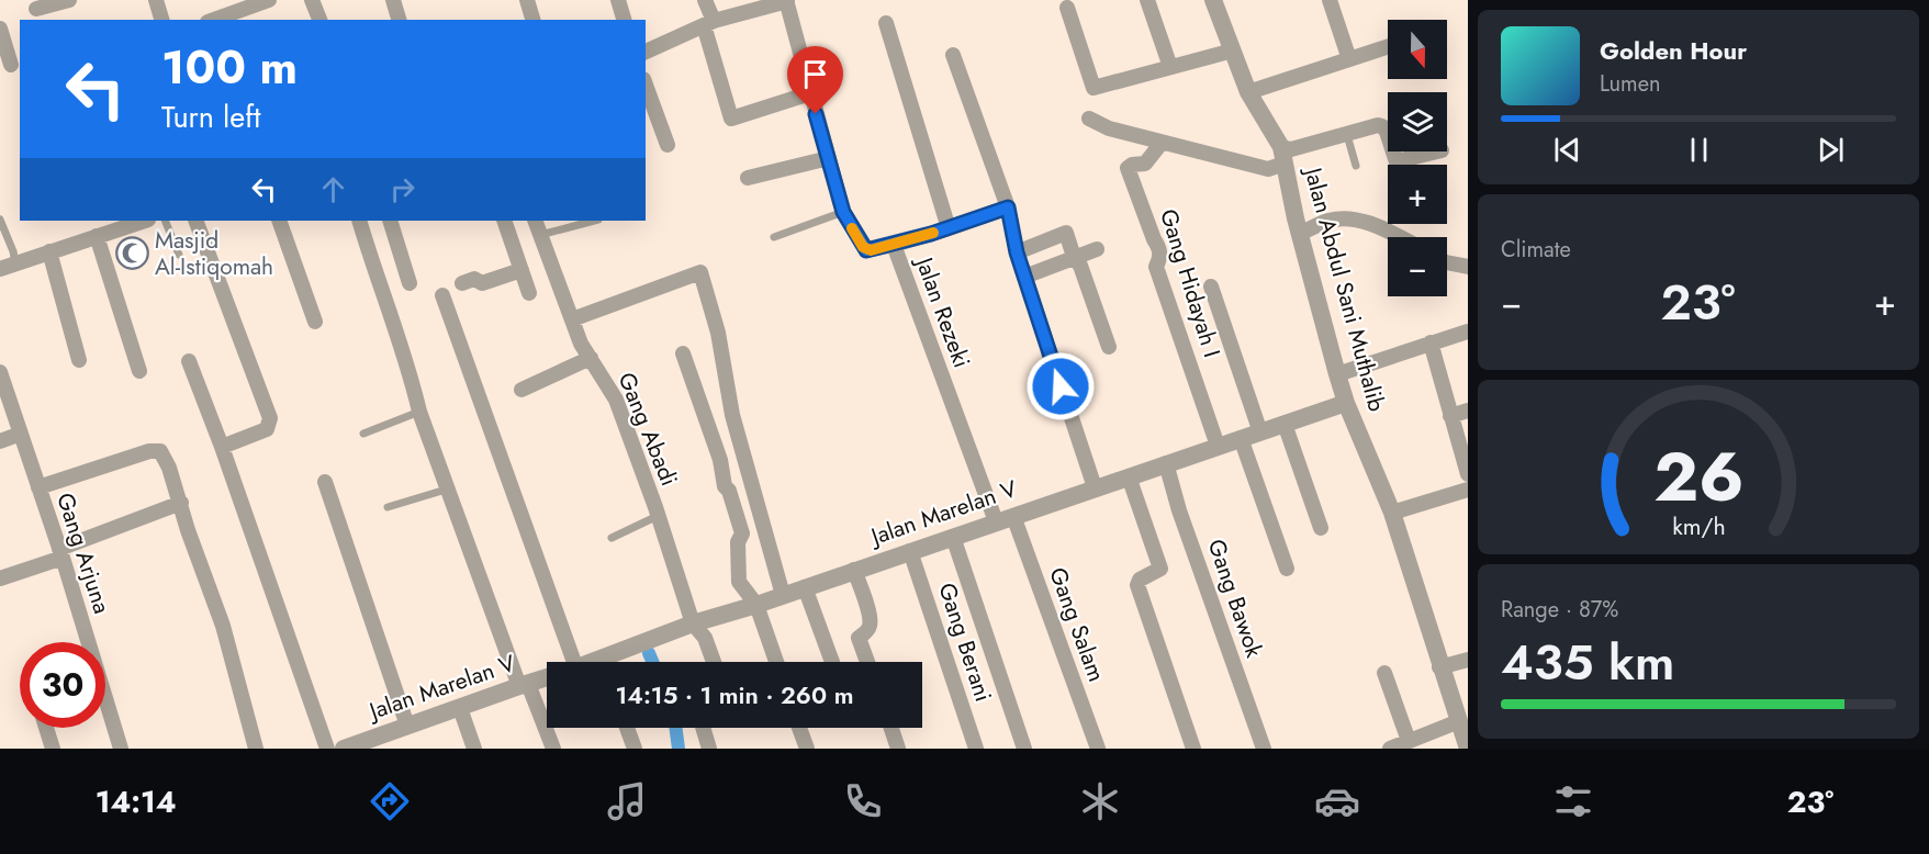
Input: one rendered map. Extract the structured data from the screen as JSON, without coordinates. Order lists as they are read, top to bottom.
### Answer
{
  "streets": {
    "street": [
      "Gang Hidayah I",
      "Jalan Abdul Sani Muthalib",
      "Jalan Rezeki",
      "Gang Abadi",
      "Jalan Marelan V",
      "Gang Arjuna",
      "Gang Bawok",
      "Gang Salam",
      "Gang Berani"
    ]
  },
  "crossings": [
    ["Gang Hidayah I", "Jalan Marelan V"],
    ["Jalan Abdul Sani Muthalib", "Jalan Marelan V"],
    ["Jalan Rezeki", "Jalan Marelan V"],
    ["Jalan Rezeki", "Gang Salam"],
    ["Gang Abadi", "Jalan Marelan V"],
    ["Jalan Marelan V", "Gang Bawok"],
    ["Jalan Marelan V", "Gang Salam"],
    ["Jalan Marelan V", "Gang Berani"]
  ],
  "places": {
    "mosque": ["Masjid Al-Istiqomah"]
  },
  "north": "bottom",
  "page": {
    "map_buttons": ["+", "−"],
    "turn": ["100 m", "Turn left"],
    "song": ["Golden Hour", "Lumen"],
    "tile": [
      "Climate",
      ["Range · 87%", "435 km"]
    ],
    "heat": ["−", "23°", "+"],
    "limit": "30",
    "trip": "14:15 · 1 min · 260 m",
    "tabs": ["14:14", "23°"],
    "gauge": ["26", "km/h"]
  }
}
